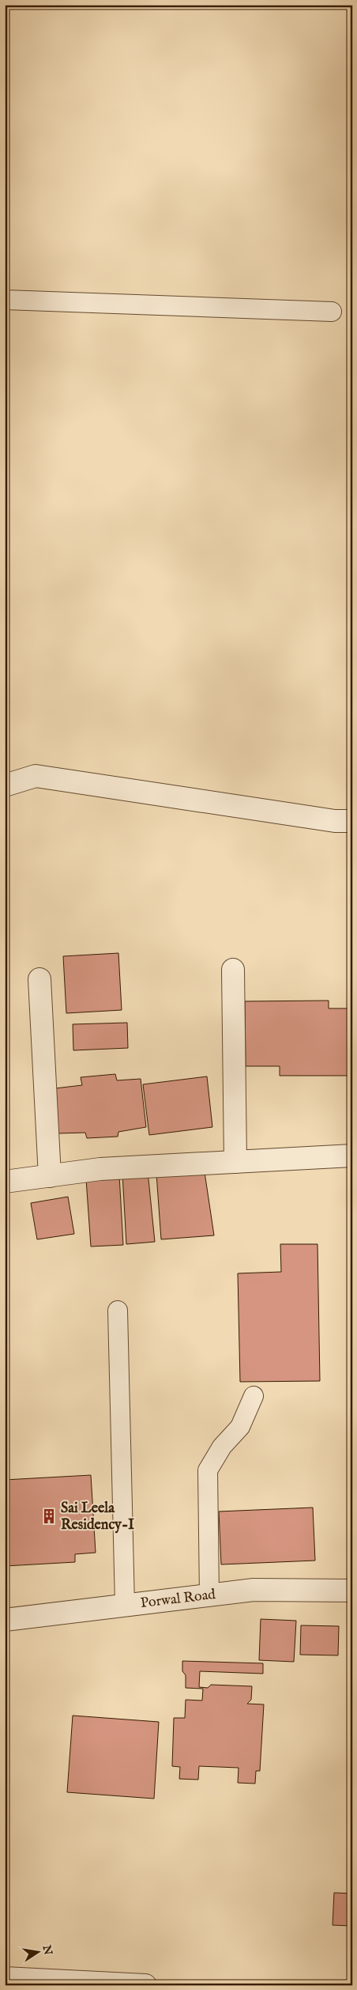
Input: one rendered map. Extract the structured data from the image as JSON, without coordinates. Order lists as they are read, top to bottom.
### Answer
{
  "streets": {
    "street": ["Porwal Road"]
  },
  "places": {
    "building": ["Sai Leela Residency-I"]
  },
  "north": "right"
}
